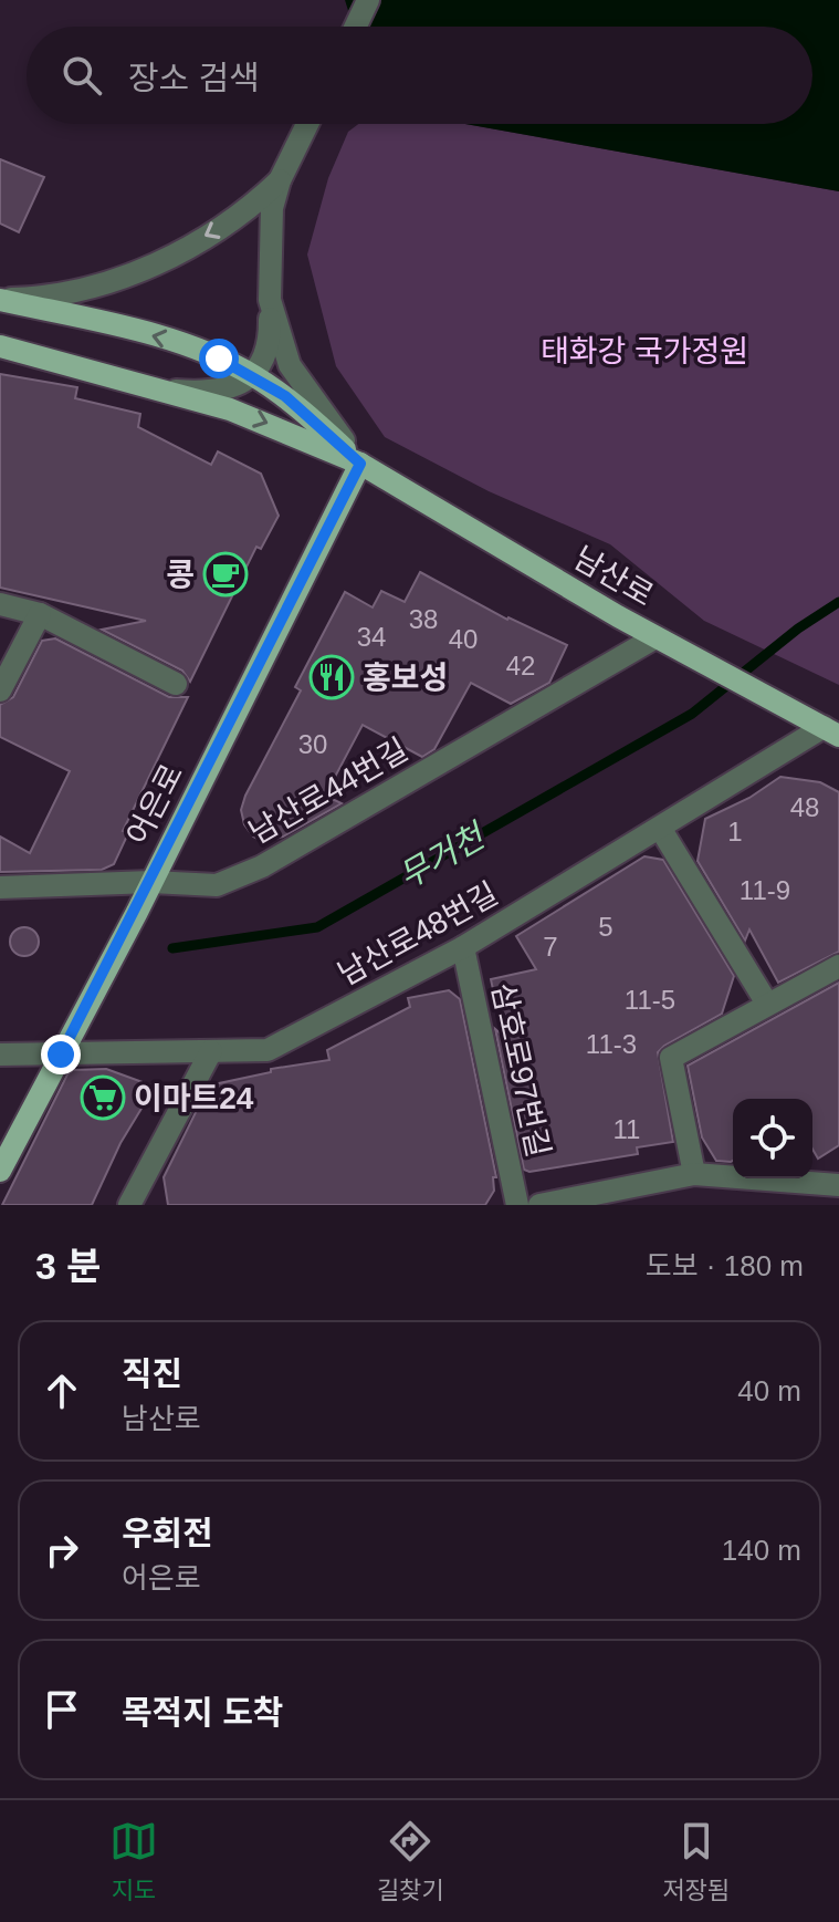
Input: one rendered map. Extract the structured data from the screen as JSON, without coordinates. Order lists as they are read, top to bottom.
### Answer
{
  "streets": {
    "main road": ["남산로", "어은로"],
    "street": ["남산로44번길", "남산로48번길", "삼호로97번길"]
  },
  "crossings": [
    ["남산로", "남산로44번길"],
    ["남산로", "어은로"],
    ["남산로", "남산로48번길"],
    ["남산로44번길", "어은로"],
    ["어은로", "남산로48번길"],
    ["남산로48번길", "삼호로97번길"]
  ],
  "water": ["무거천"],
  "parks": ["태화강 국가정원"],
  "places": {
    "cafe": ["콩"],
    "restaurant": ["홍보성"],
    "supermarket": ["이마트24"]
  },
  "house_numbers": [
    "38",
    "34",
    "40",
    "42",
    "30",
    "48",
    "1",
    "11-9",
    "5",
    "7",
    "11-5",
    "11-3",
    "11"
  ],
  "page": {
    "search": "장소 검색",
    "heading": ["3 분", "도보 · 180 m"],
    "list": [
      ["직진", "남산로", "40 m"],
      ["우회전", "어은로", "140 m"],
      "목적지 도착"
    ],
    "nav": ["지도", "길찾기", "저장됨"]
  }
}
